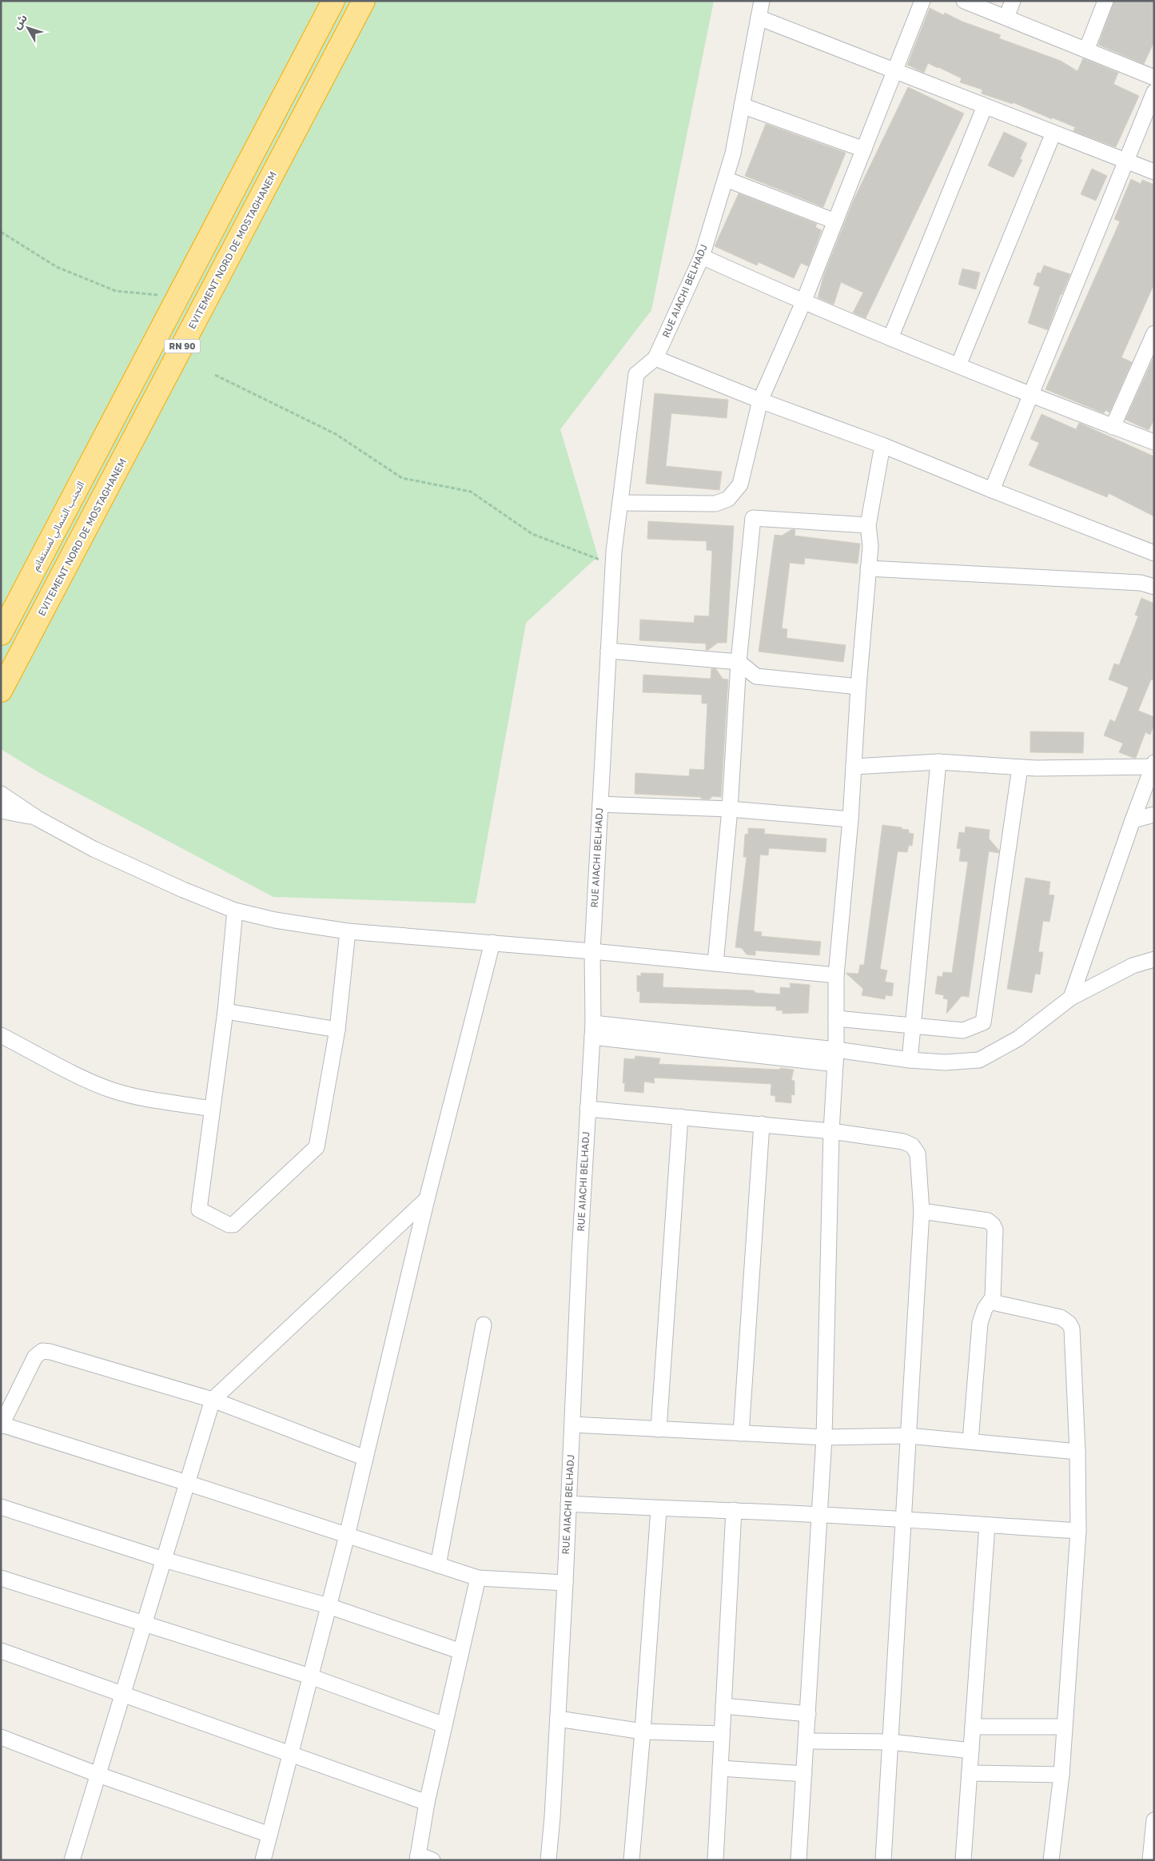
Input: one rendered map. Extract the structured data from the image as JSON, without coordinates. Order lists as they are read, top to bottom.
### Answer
{
  "streets": {
    "highway": ["EVITEMENT NORD DE MOSTAGHANEM", "RN 90", "التجنب الشمالي لمستغانم"],
    "street": ["RUE AIACHI BELHADJ"]
  },
  "crossings": [
    ["RN 90", "التجنب الشمالي لمستغانم"]
  ],
  "north": "top left"
}
